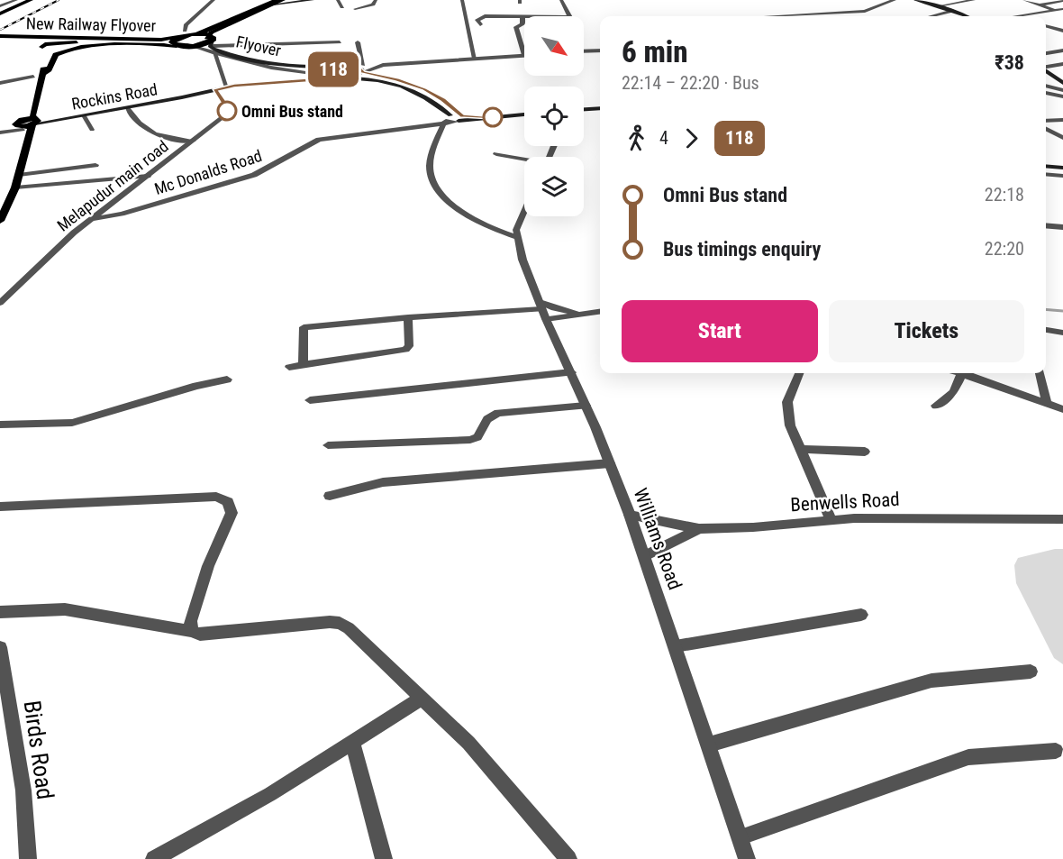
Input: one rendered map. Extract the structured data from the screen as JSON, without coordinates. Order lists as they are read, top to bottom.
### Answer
{
  "streets": {
    "highway": ["New Railway Flyover"],
    "main road": ["Flyover", "Rockins Road"],
    "street": [
      "Mc Donalds Road",
      "Melapudur main road",
      "Benwells Road",
      "Williams Road",
      "Birds Road"
    ]
  },
  "crossings": [
    ["New Railway Flyover", "Flyover"],
    ["Rockins Road", "Mc Donalds Road"],
    ["Rockins Road", "Melapudur main road"],
    ["Mc Donalds Road", "Melapudur main road"],
    ["Benwells Road", "Williams Road"]
  ],
  "places": ["Omni Bus stand"],
  "lines": ["bus line 118"],
  "north": "bottom right",
  "page": {
    "on_map": "118",
    "heading": ["6 min", "22:14 – 22:20 · Bus", "₹38"],
    "legs": ["4", "118"],
    "list": [
      {
        "name": "Omni Bus stand",
        "value": "22:18"
      },
      {
        "name": "Bus timings enquiry",
        "value": "22:20"
      }
    ],
    "buttons": ["Start", "Tickets"]
  }
}
